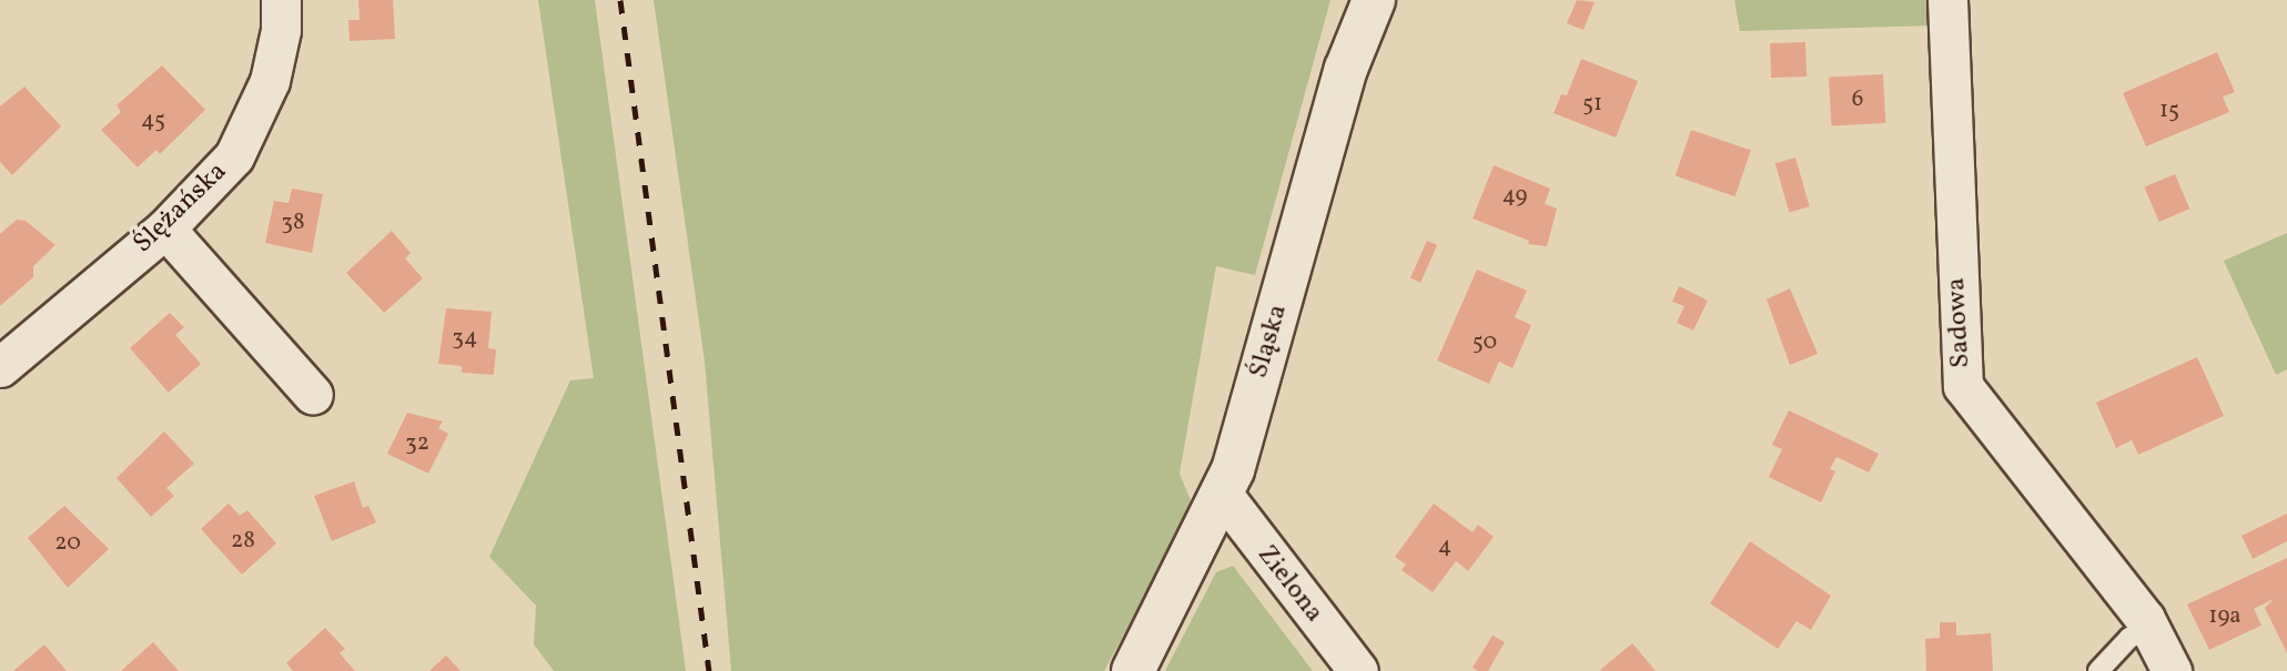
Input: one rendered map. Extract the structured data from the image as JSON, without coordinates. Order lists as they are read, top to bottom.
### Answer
{
  "streets": {
    "street": [
      "Ślężańska",
      "Sadowa",
      "Śląska",
      "Zielona"
    ]
  },
  "crossings": [
    ["Śląska", "Zielona"]
  ],
  "house_numbers": [
    "6",
    "51",
    "15",
    "45",
    "49",
    "38",
    "34",
    "50",
    "32",
    "28",
    "20",
    "4",
    "19a"
  ]
}
